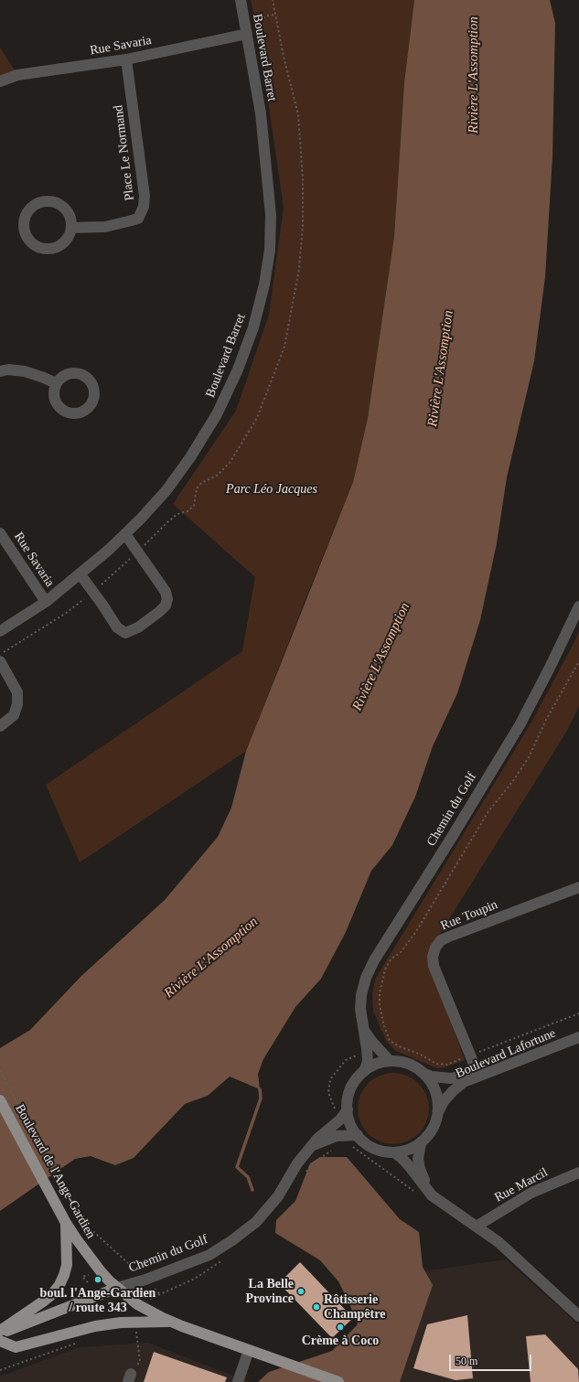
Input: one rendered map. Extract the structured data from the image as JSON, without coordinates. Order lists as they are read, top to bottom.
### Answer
{
  "streets": {
    "main road": ["Boulevard de l'Ange-Gardien"],
    "street": [
      "Rue Savaria",
      "Boulevard Barret",
      "Place Le Normand",
      "Chemin du Golf",
      "Rue Toupin",
      "Boulevard Lafortune",
      "Rue Marcil"
    ]
  },
  "crossings": [
    ["Rue Savaria", "Boulevard Barret"],
    ["Rue Savaria", "Place Le Normand"],
    ["Chemin du Golf", "Boulevard Lafortune"],
    ["Chemin du Golf", "Boulevard de l'Ange-Gardien"],
    ["Rue Toupin", "Boulevard Lafortune"]
  ],
  "water": ["Rivière L'Assomption"],
  "parks": ["Parc Léo Jacques"],
  "places": [
    "boul. l'Ange-Gardien / route 343",
    "La Belle Province",
    "Rôtisserie Champêtre",
    "Crème à Coco"
  ],
  "scale_bar": "50 m"
}
